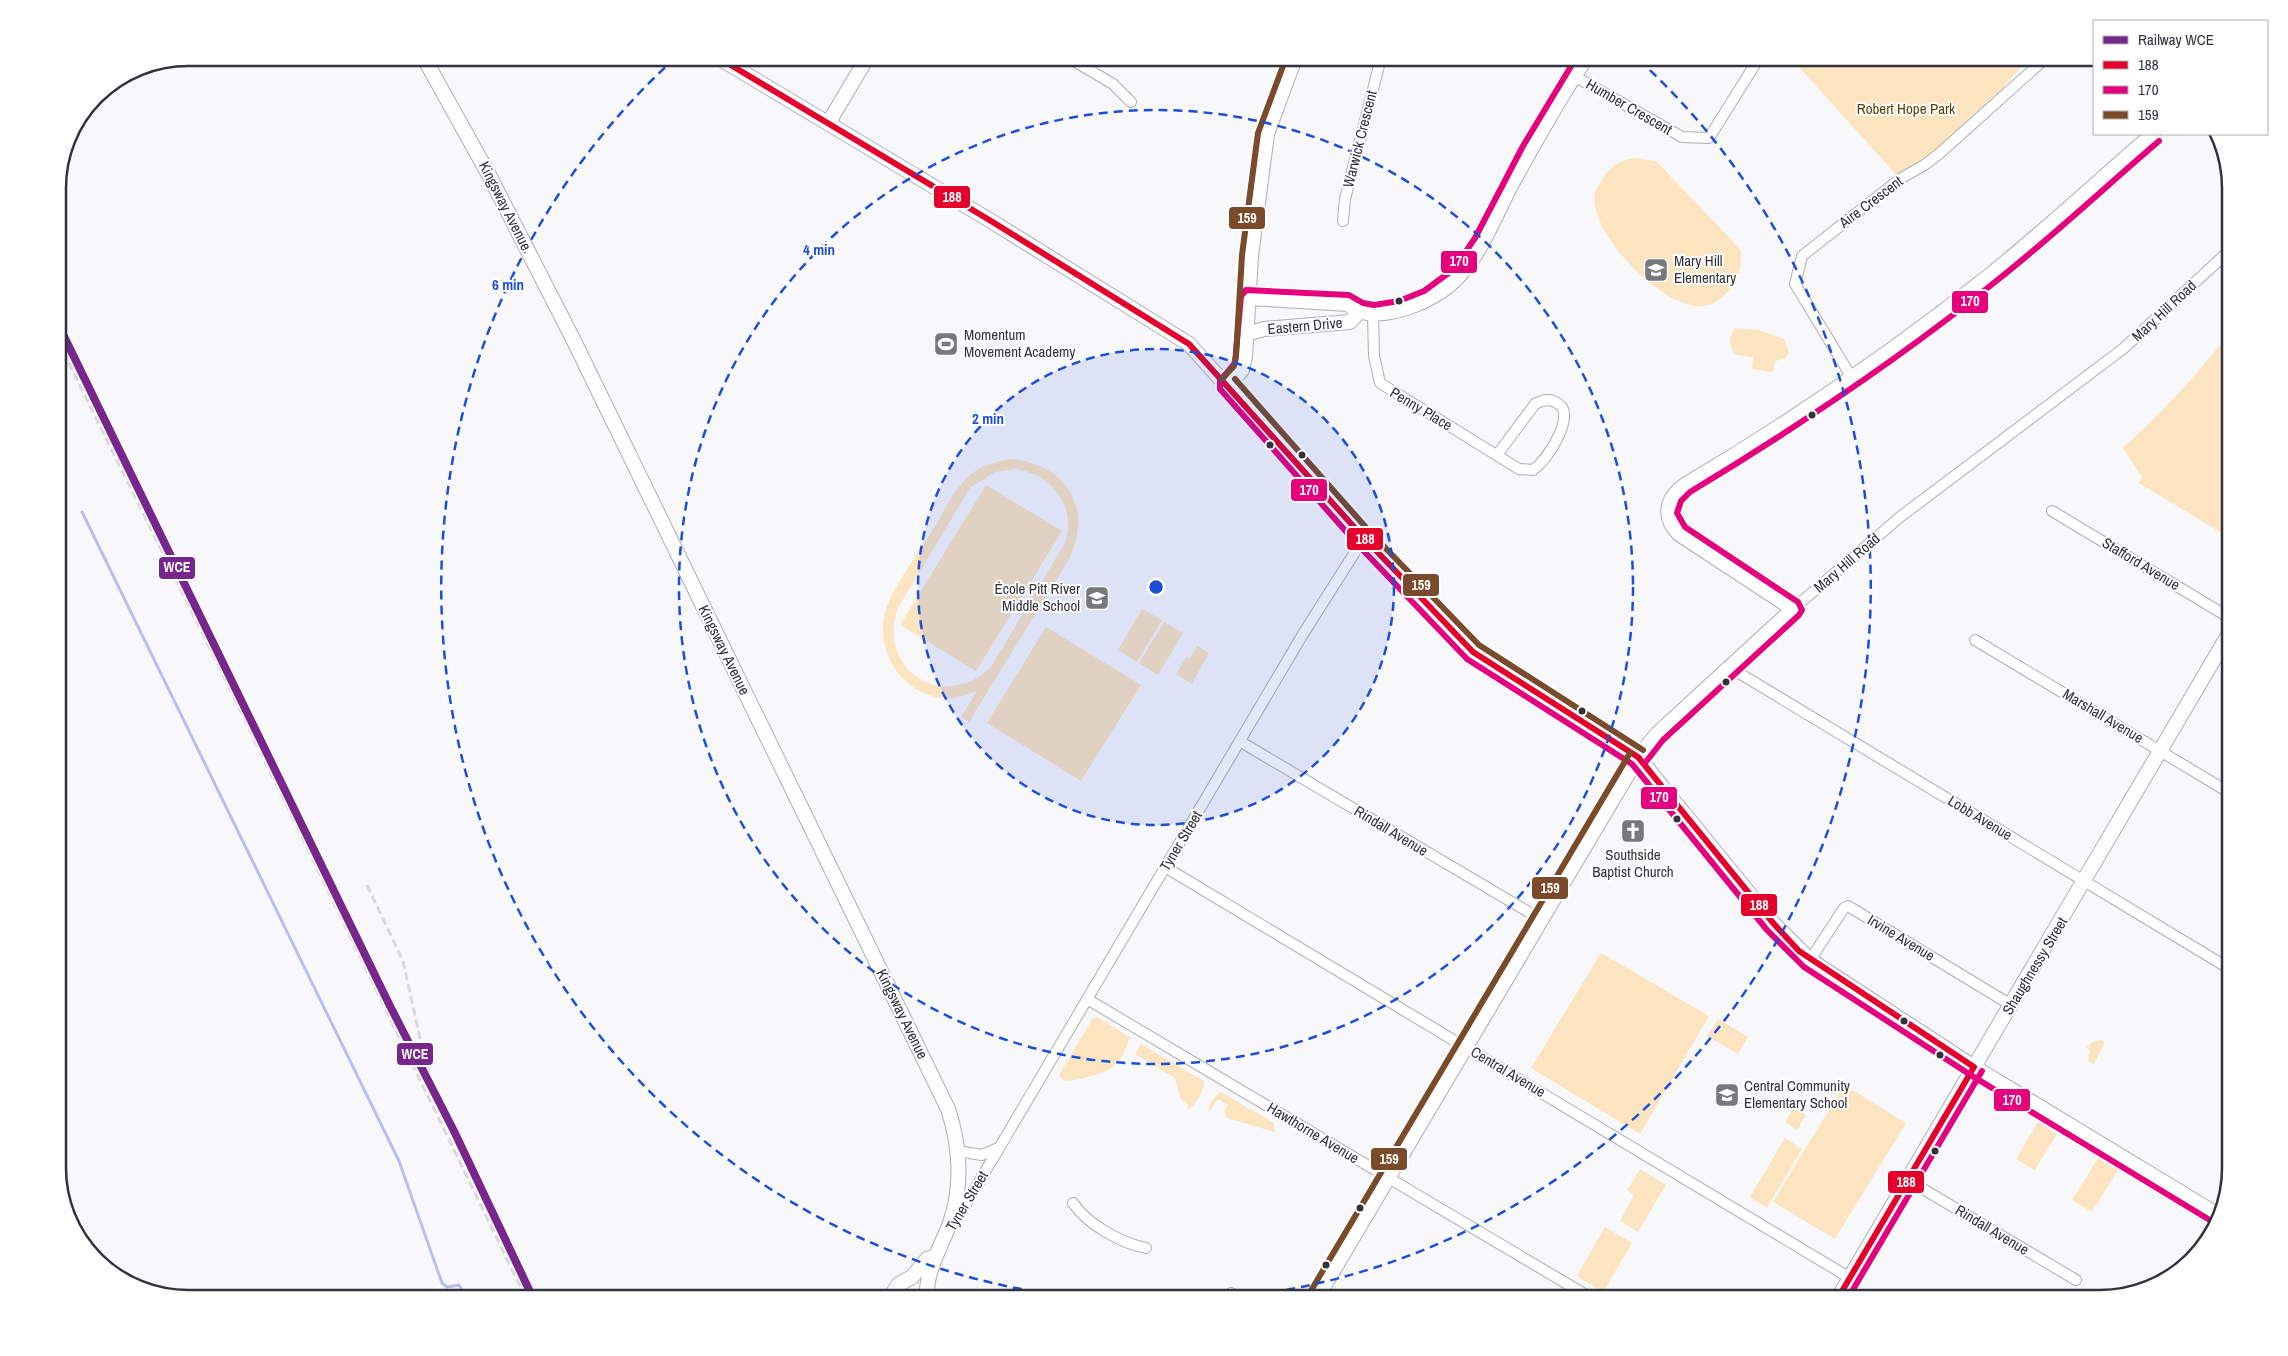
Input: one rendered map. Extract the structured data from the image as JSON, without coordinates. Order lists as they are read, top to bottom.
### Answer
{
  "streets": {
    "main road": [
      "Kingsway Avenue",
      "Mary Hill Road",
      "Eastern Drive",
      "Shaughnessy Street"
    ],
    "street": [
      "Humber Crescent",
      "Warwick Crescent",
      "Aire Crescent",
      "Penny Place",
      "Stafford Avenue",
      "Marshall Avenue",
      "Lobb Avenue",
      "Rindall Avenue",
      "Tyner Street",
      "Irvine Avenue",
      "Central Avenue",
      "Hawthorne Avenue"
    ]
  },
  "crossings": [
    ["Humber Crescent", "Eastern Drive"],
    ["Kingsway Avenue", "Tyner Street"],
    ["Mary Hill Road", "Lobb Avenue"],
    ["Mary Hill Road", "Rindall Avenue"],
    ["Mary Hill Road", "Central Avenue"],
    ["Mary Hill Road", "Hawthorne Avenue"],
    ["Eastern Drive", "Penny Place"],
    ["Marshall Avenue", "Shaughnessy Street"],
    ["Lobb Avenue", "Shaughnessy Street"],
    ["Rindall Avenue", "Tyner Street"],
    ["Rindall Avenue", "Shaughnessy Street"],
    ["Tyner Street", "Central Avenue"],
    ["Tyner Street", "Hawthorne Avenue"],
    ["Irvine Avenue", "Shaughnessy Street"],
    ["Shaughnessy Street", "Central Avenue"]
  ],
  "parks": ["Robert Hope Park"],
  "places": {
    "school or university": ["Mary Hill Elementary", "École Pitt River Middle School", "Central Community Elementary School"],
    "sports": ["Momentum Movement Academy"],
    "church": ["Southside Baptist Church"]
  },
  "lines": [
    "transit line 188",
    "transit line 170",
    "transit line 159",
    "rail line WCE"
  ],
  "legend": [
    "Railway WCE",
    "188",
    "170",
    "159"
  ],
  "rings": ["4 min", "6 min", "2 min"]
}
